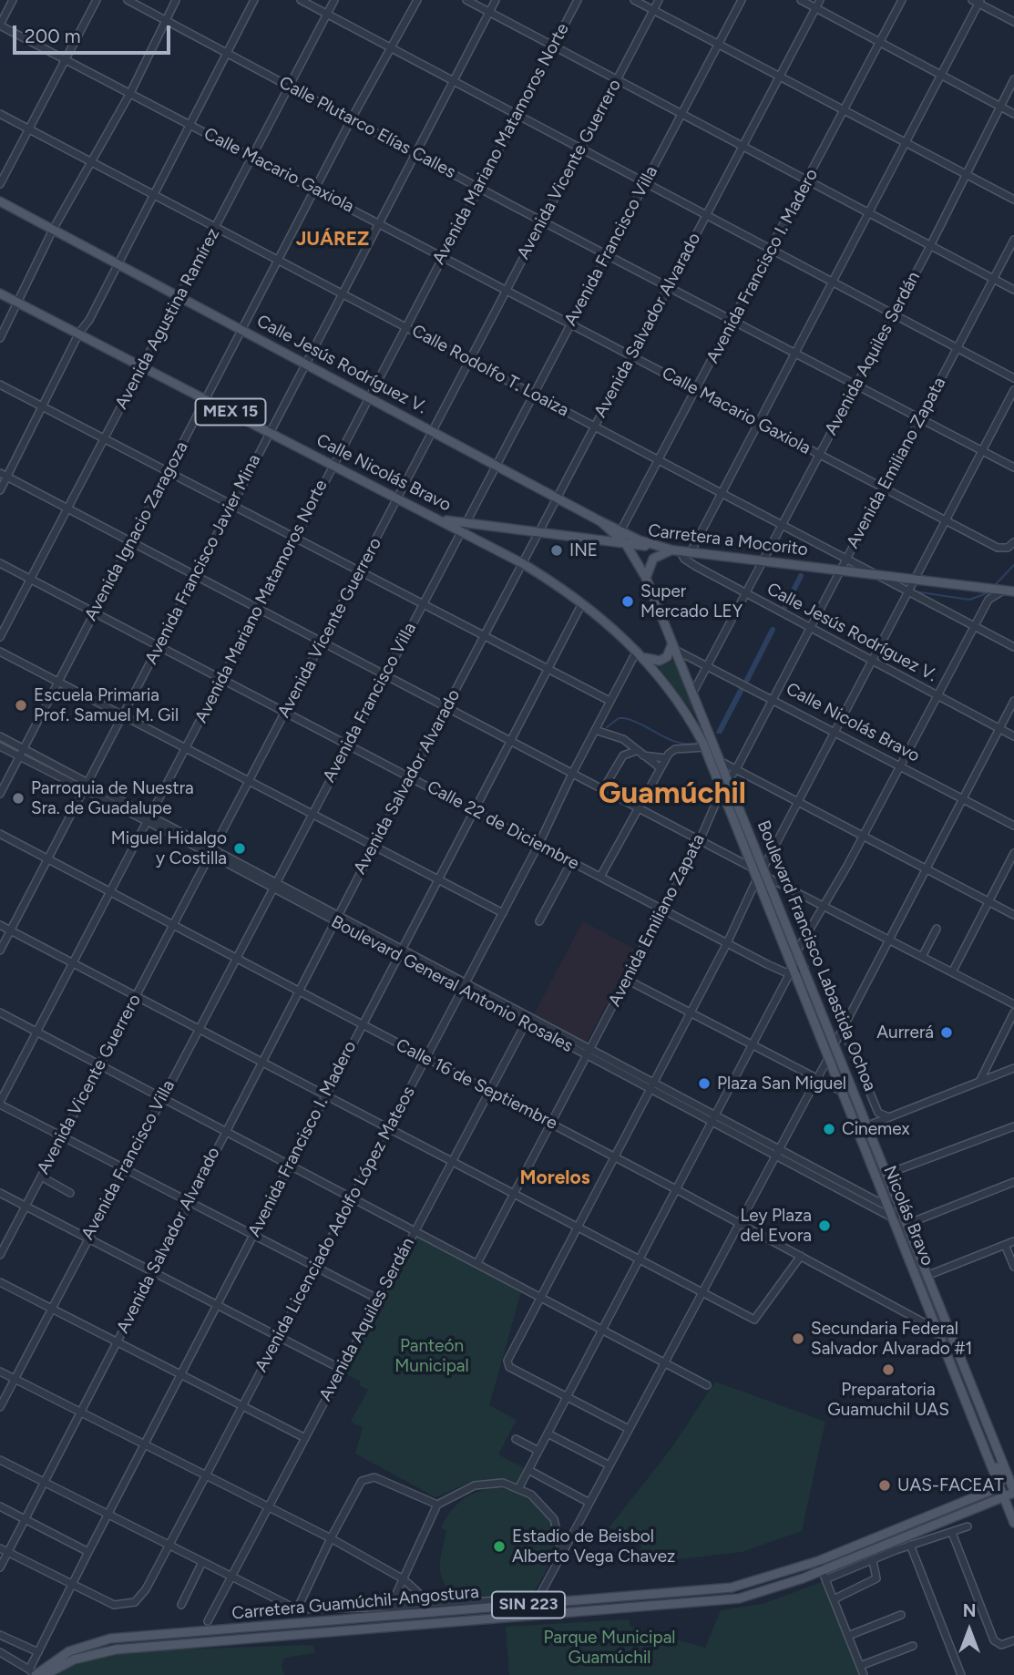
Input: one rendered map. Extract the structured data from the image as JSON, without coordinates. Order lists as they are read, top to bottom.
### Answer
{
  "streets": {
    "main road": [
      "Calle Jesús Rodríguez V.",
      "MEX 15",
      "Calle Nicolás Bravo",
      "Carretera a Mocorito",
      "Boulevard Francisco Labastida Ochoa",
      "Nicolás Bravo",
      "Carretera Guamúchil-Angostura",
      "SIN 223"
    ],
    "street": [
      "Calle Plutarco Elías Calles",
      "Avenida Mariano Matamoros Norte",
      "Avenida Vicente Guerrero",
      "Calle Macario Gaxiola",
      "Avenida Francisco Villa",
      "Avenida Francisco I. Madero",
      "Avenida Agustina Ramírez",
      "Avenida Salvador Alvarado",
      "Avenida Aquiles Serdán",
      "Calle Rodolfo T. Loaiza",
      "Avenida Emiliano Zapata",
      "Avenida Ignacio Zaragoza",
      "Avenida Francisco Javier Mina",
      "Calle 22 de Diciembre",
      "Boulevard General Antonio Rosales",
      "Calle 16 de Septiembre",
      "Avenida Licenciado Adolfo López Mateos"
    ]
  },
  "crossings": [
    ["Calle Plutarco Elías Calles", "Avenida Mariano Matamoros Norte"],
    ["Calle Plutarco Elías Calles", "Avenida Vicente Guerrero"],
    ["Calle Plutarco Elías Calles", "Avenida Francisco Villa"],
    ["Calle Plutarco Elías Calles", "Avenida Francisco I. Madero"],
    ["Calle Plutarco Elías Calles", "Avenida Agustina Ramírez"],
    ["Calle Plutarco Elías Calles", "Avenida Salvador Alvarado"],
    ["Calle Plutarco Elías Calles", "Avenida Aquiles Serdán"],
    ["Calle Plutarco Elías Calles", "Avenida Emiliano Zapata"],
    ["Calle Plutarco Elías Calles", "Avenida Ignacio Zaragoza"],
    ["Calle Plutarco Elías Calles", "Avenida Francisco Javier Mina"],
    ["Avenida Mariano Matamoros Norte", "Calle Macario Gaxiola"],
    ["Avenida Mariano Matamoros Norte", "Calle Jesús Rodríguez V."],
    ["Avenida Mariano Matamoros Norte", "Calle Rodolfo T. Loaiza"],
    ["Avenida Mariano Matamoros Norte", "Calle Nicolás Bravo"],
    ["Avenida Mariano Matamoros Norte", "Calle 22 de Diciembre"],
    ["Avenida Mariano Matamoros Norte", "Boulevard General Antonio Rosales"],
    ["Avenida Mariano Matamoros Norte", "Calle 16 de Septiembre"],
    ["Avenida Vicente Guerrero", "Calle Macario Gaxiola"],
    ["Avenida Vicente Guerrero", "Calle Jesús Rodríguez V."],
    ["Avenida Vicente Guerrero", "Calle Rodolfo T. Loaiza"],
    ["Avenida Vicente Guerrero", "Calle Nicolás Bravo"],
    ["Avenida Vicente Guerrero", "Calle 22 de Diciembre"],
    ["Avenida Vicente Guerrero", "Boulevard General Antonio Rosales"],
    ["Avenida Vicente Guerrero", "Calle 16 de Septiembre"],
    ["Calle Macario Gaxiola", "Avenida Francisco Villa"],
    ["Calle Macario Gaxiola", "Avenida Francisco I. Madero"],
    ["Calle Macario Gaxiola", "Avenida Agustina Ramírez"],
    ["Calle Macario Gaxiola", "Avenida Salvador Alvarado"],
    ["Calle Macario Gaxiola", "Avenida Aquiles Serdán"],
    ["Calle Macario Gaxiola", "Avenida Emiliano Zapata"],
    ["Calle Macario Gaxiola", "Avenida Ignacio Zaragoza"],
    ["Calle Macario Gaxiola", "Avenida Francisco Javier Mina"],
    ["Avenida Francisco Villa", "Calle Jesús Rodríguez V."],
    ["Avenida Francisco Villa", "Calle Rodolfo T. Loaiza"],
    ["Avenida Francisco Villa", "Calle Nicolás Bravo"],
    ["Avenida Francisco Villa", "Carretera a Mocorito"],
    ["Avenida Francisco Villa", "Calle 22 de Diciembre"],
    ["Avenida Francisco Villa", "Boulevard General Antonio Rosales"],
    ["Avenida Francisco Villa", "Calle 16 de Septiembre"],
    ["Avenida Francisco I. Madero", "Calle Jesús Rodríguez V."],
    ["Avenida Francisco I. Madero", "Calle Rodolfo T. Loaiza"],
    ["Avenida Francisco I. Madero", "Calle Nicolás Bravo"],
    ["Avenida Francisco I. Madero", "Calle 22 de Diciembre"],
    ["Avenida Francisco I. Madero", "Boulevard General Antonio Rosales"],
    ["Avenida Francisco I. Madero", "Calle 16 de Septiembre"],
    ["Avenida Francisco I. Madero", "Avenida Licenciado Adolfo López Mateos"],
    ["Avenida Francisco I. Madero", "Carretera Guamúchil-Angostura"],
    ["Avenida Agustina Ramírez", "Calle Jesús Rodríguez V."],
    ["Avenida Agustina Ramírez", "Calle Rodolfo T. Loaiza"],
    ["Avenida Agustina Ramírez", "Calle Nicolás Bravo"],
    ["Avenida Agustina Ramírez", "Calle 22 de Diciembre"],
    ["Avenida Salvador Alvarado", "Calle Jesús Rodríguez V."],
    ["Avenida Salvador Alvarado", "Calle Rodolfo T. Loaiza"],
    ["Avenida Salvador Alvarado", "Calle Nicolás Bravo"],
    ["Avenida Salvador Alvarado", "Carretera a Mocorito"],
    ["Avenida Salvador Alvarado", "Calle 22 de Diciembre"],
    ["Avenida Salvador Alvarado", "Boulevard General Antonio Rosales"],
    ["Avenida Salvador Alvarado", "Calle 16 de Septiembre"],
    ["Avenida Aquiles Serdán", "Calle Jesús Rodríguez V."],
    ["Avenida Aquiles Serdán", "Calle Rodolfo T. Loaiza"],
    ["Avenida Aquiles Serdán", "Calle Nicolás Bravo"],
    ["Avenida Aquiles Serdán", "Carretera a Mocorito"],
    ["Avenida Aquiles Serdán", "Boulevard Francisco Labastida Ochoa"],
    ["Avenida Aquiles Serdán", "Boulevard General Antonio Rosales"],
    ["Avenida Aquiles Serdán", "Calle 16 de Septiembre"],
    ["Calle Jesús Rodríguez V.", "Avenida Emiliano Zapata"],
    ["Calle Jesús Rodríguez V.", "Avenida Ignacio Zaragoza"],
    ["Calle Jesús Rodríguez V.", "Carretera a Mocorito"],
    ["Calle Jesús Rodríguez V.", "Avenida Francisco Javier Mina"],
    ["Calle Jesús Rodríguez V.", "Boulevard Francisco Labastida Ochoa"],
    ["Calle Rodolfo T. Loaiza", "Avenida Emiliano Zapata"],
    ["Calle Rodolfo T. Loaiza", "Avenida Ignacio Zaragoza"],
    ["Calle Rodolfo T. Loaiza", "Carretera a Mocorito"],
    ["Calle Rodolfo T. Loaiza", "Avenida Francisco Javier Mina"],
    ["Avenida Emiliano Zapata", "Calle Nicolás Bravo"],
    ["Avenida Emiliano Zapata", "Carretera a Mocorito"],
    ["Avenida Emiliano Zapata", "Calle 22 de Diciembre"],
    ["Avenida Emiliano Zapata", "Boulevard Francisco Labastida Ochoa"],
    ["Avenida Emiliano Zapata", "Boulevard General Antonio Rosales"],
    ["Avenida Emiliano Zapata", "Calle 16 de Septiembre"],
    ["Avenida Emiliano Zapata", "Nicolás Bravo"],
    ["Calle Nicolás Bravo", "Avenida Ignacio Zaragoza"],
    ["Calle Nicolás Bravo", "Carretera a Mocorito"],
    ["Calle Nicolás Bravo", "Avenida Francisco Javier Mina"],
    ["Calle Nicolás Bravo", "Boulevard Francisco Labastida Ochoa"],
    ["Calle Nicolás Bravo", "Nicolás Bravo"],
    ["Calle Nicolás Bravo", "Avenida Licenciado Adolfo López Mateos"],
    ["Avenida Ignacio Zaragoza", "Calle 22 de Diciembre"],
    ["Avenida Ignacio Zaragoza", "Boulevard General Antonio Rosales"],
    ["Carretera a Mocorito", "Boulevard Francisco Labastida Ochoa"],
    ["Avenida Francisco Javier Mina", "Calle 22 de Diciembre"],
    ["Avenida Francisco Javier Mina", "Boulevard General Antonio Rosales"],
    ["Avenida Francisco Javier Mina", "Calle 16 de Septiembre"],
    ["Calle 22 de Diciembre", "Nicolás Bravo"],
    ["Calle 22 de Diciembre", "Avenida Licenciado Adolfo López Mateos"],
    ["Boulevard Francisco Labastida Ochoa", "Calle 16 de Septiembre"],
    ["Boulevard Francisco Labastida Ochoa", "Carretera Guamúchil-Angostura"],
    ["Boulevard General Antonio Rosales", "Nicolás Bravo"],
    ["Boulevard General Antonio Rosales", "Avenida Licenciado Adolfo López Mateos"],
    ["Calle 16 de Septiembre", "Nicolás Bravo"],
    ["Calle 16 de Septiembre", "Avenida Licenciado Adolfo López Mateos"],
    ["Nicolás Bravo", "Carretera Guamúchil-Angostura"]
  ],
  "districts": ["JUÁREZ", "Guamúchil", "Morelos"],
  "parks": ["Panteón Municipal", "Parque Municipal Guamúchil"],
  "places": [
    "INE",
    "Super Mercado LEY",
    "Escuela Primaria Prof. Samuel M. Gil",
    "Parroquia de Nuestra Sra. de Guadalupe",
    "Miguel Hidalgo y Costilla",
    "Aurrerá",
    "Plaza San Miguel",
    "Cinemex",
    "Ley Plaza del Evora",
    "Secundaria Federal Salvador Alvarado #1",
    "Preparatoria Guamuchil UAS",
    "UAS-FACEAT",
    "Estadio de Beisbol Alberto Vega Chavez"
  ],
  "scale_bar": "200 m",
  "north": "top"
}
